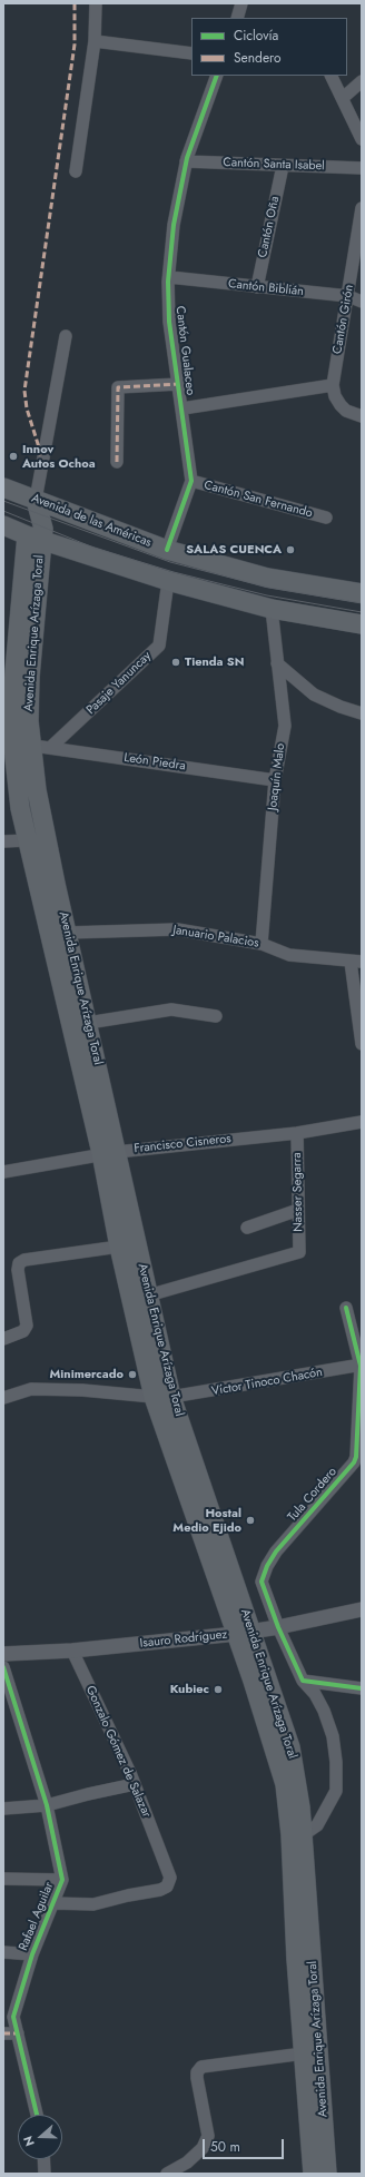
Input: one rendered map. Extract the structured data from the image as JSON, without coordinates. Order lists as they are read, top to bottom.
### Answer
{
  "streets": {
    "main road": ["Avenida de las Américas", "Avenida Enrique Arízaga Toral"],
    "street": [
      "Cantón Santa Isabel",
      "Cantón Oña",
      "Cantón Biblián",
      "Cantón Girón",
      "Cantón Gualaceo",
      "Cantón San Fernando",
      "Pasaje Yanuncay",
      "León Piedra",
      "Joaquín Malo",
      "Januario Palacios",
      "Francisco Cisneros",
      "Nasser Segarra",
      "Víctor Tinoco Chacón",
      "Tula Cordero",
      "Isauro Rodríguez",
      "Gonzalo Gómez de Salazar",
      "Rafael Aguilar"
    ]
  },
  "crossings": [
    ["Cantón Santa Isabel", "Cantón Oña"],
    ["Cantón Santa Isabel", "Cantón Gualaceo"],
    ["Cantón Oña", "Cantón Biblián"],
    ["Cantón Biblián", "Cantón Girón"],
    ["Cantón Biblián", "Cantón Gualaceo"],
    ["Cantón Gualaceo", "Cantón San Fernando"],
    ["Cantón Gualaceo", "Avenida de las Américas"],
    ["Avenida de las Américas", "Avenida Enrique Arízaga Toral"],
    ["Avenida Enrique Arízaga Toral", "Pasaje Yanuncay"],
    ["Avenida Enrique Arízaga Toral", "León Piedra"],
    ["Avenida Enrique Arízaga Toral", "Januario Palacios"],
    ["Avenida Enrique Arízaga Toral", "Francisco Cisneros"],
    ["Avenida Enrique Arízaga Toral", "Nasser Segarra"],
    ["Avenida Enrique Arízaga Toral", "Víctor Tinoco Chacón"],
    ["Avenida Enrique Arízaga Toral", "Tula Cordero"],
    ["Avenida Enrique Arízaga Toral", "Isauro Rodríguez"],
    ["Pasaje Yanuncay", "León Piedra"],
    ["León Piedra", "Joaquín Malo"],
    ["Joaquín Malo", "Januario Palacios"],
    ["Francisco Cisneros", "Nasser Segarra"],
    ["Víctor Tinoco Chacón", "Tula Cordero"],
    ["Tula Cordero", "Isauro Rodríguez"],
    ["Isauro Rodríguez", "Gonzalo Gómez de Salazar"],
    ["Gonzalo Gómez de Salazar", "Rafael Aguilar"]
  ],
  "places": [
    "Innov Autos Ochoa",
    "SALAS CUENCA",
    "Tienda SN",
    "Minimercado",
    "Hostal Medio Ejido",
    "Kubiec"
  ],
  "legend": ["Ciclovía", "Sendero"],
  "scale_bar": "50 m",
  "north": "left"
}
